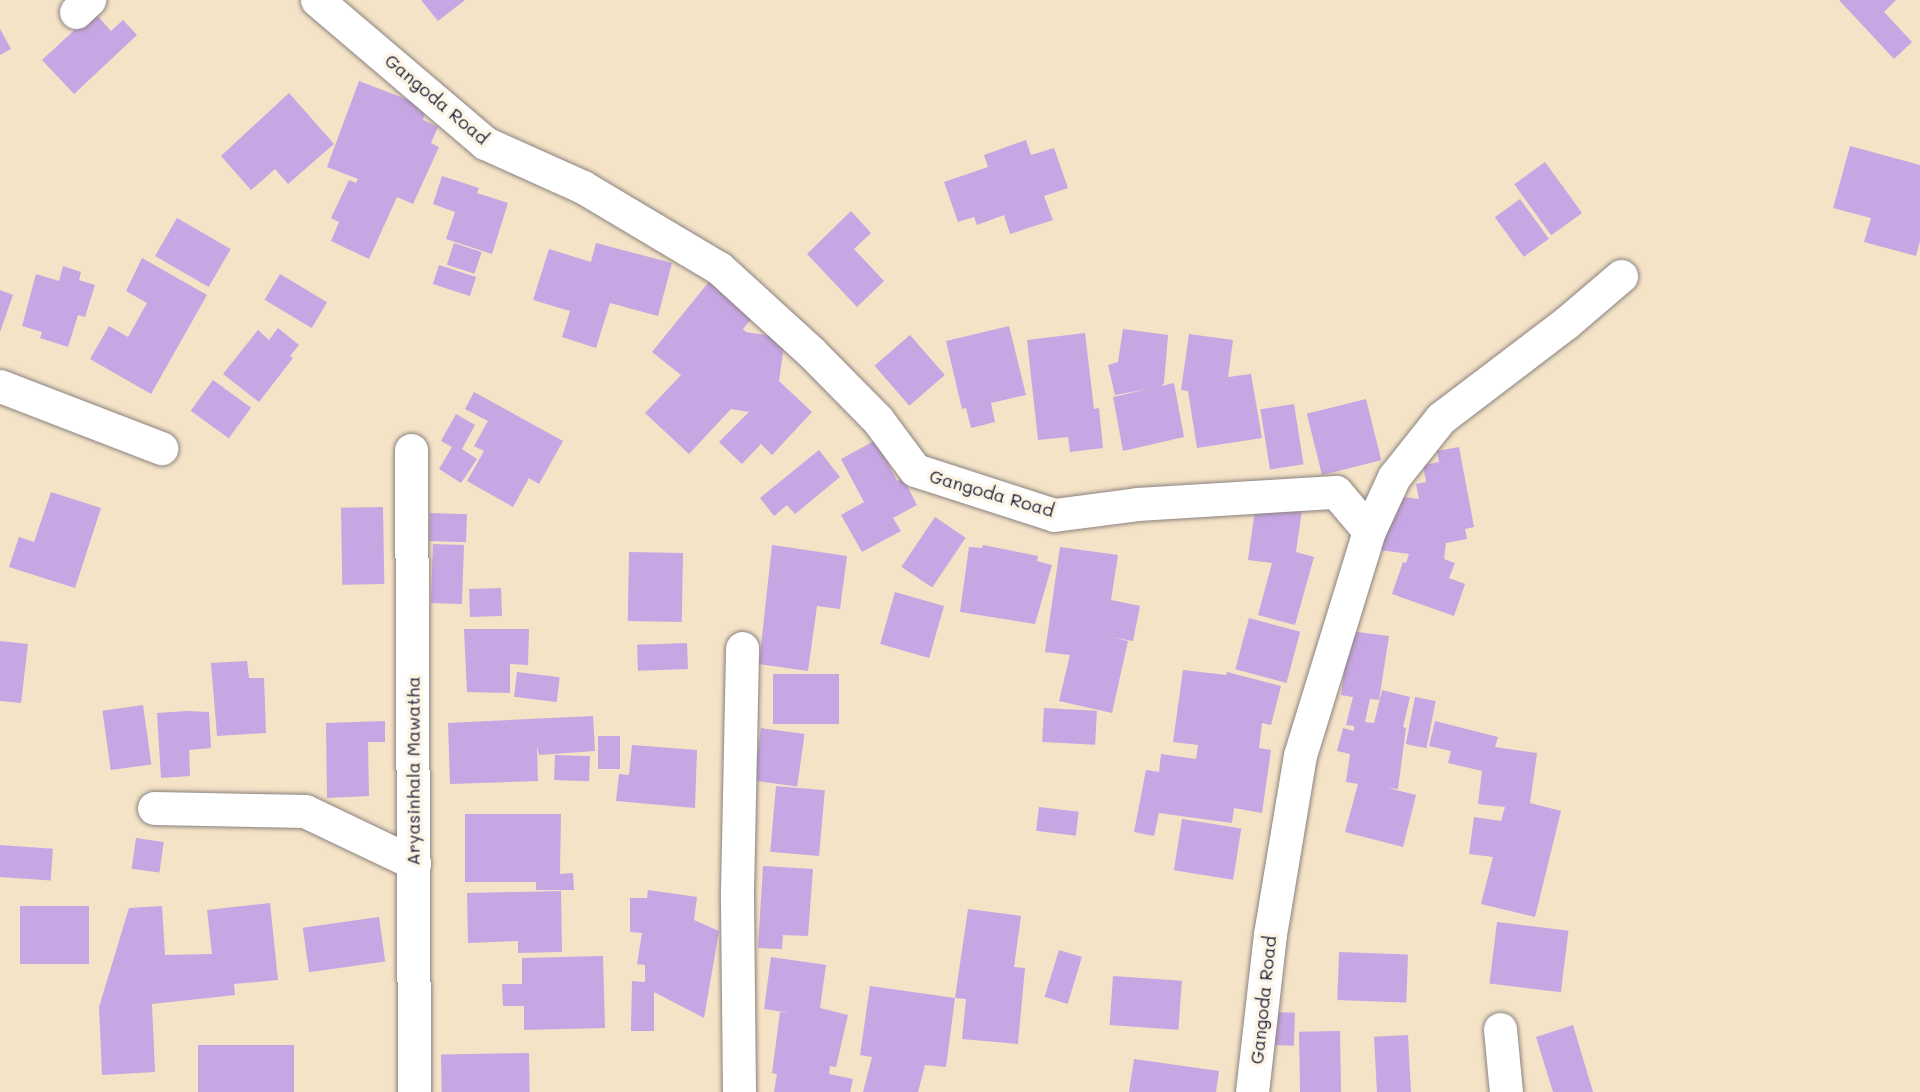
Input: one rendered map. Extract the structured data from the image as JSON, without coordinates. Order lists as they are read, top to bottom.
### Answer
{
  "streets": {
    "street": ["Gangoda Road", "Aryasinhala Mawatha"]
  }
}
